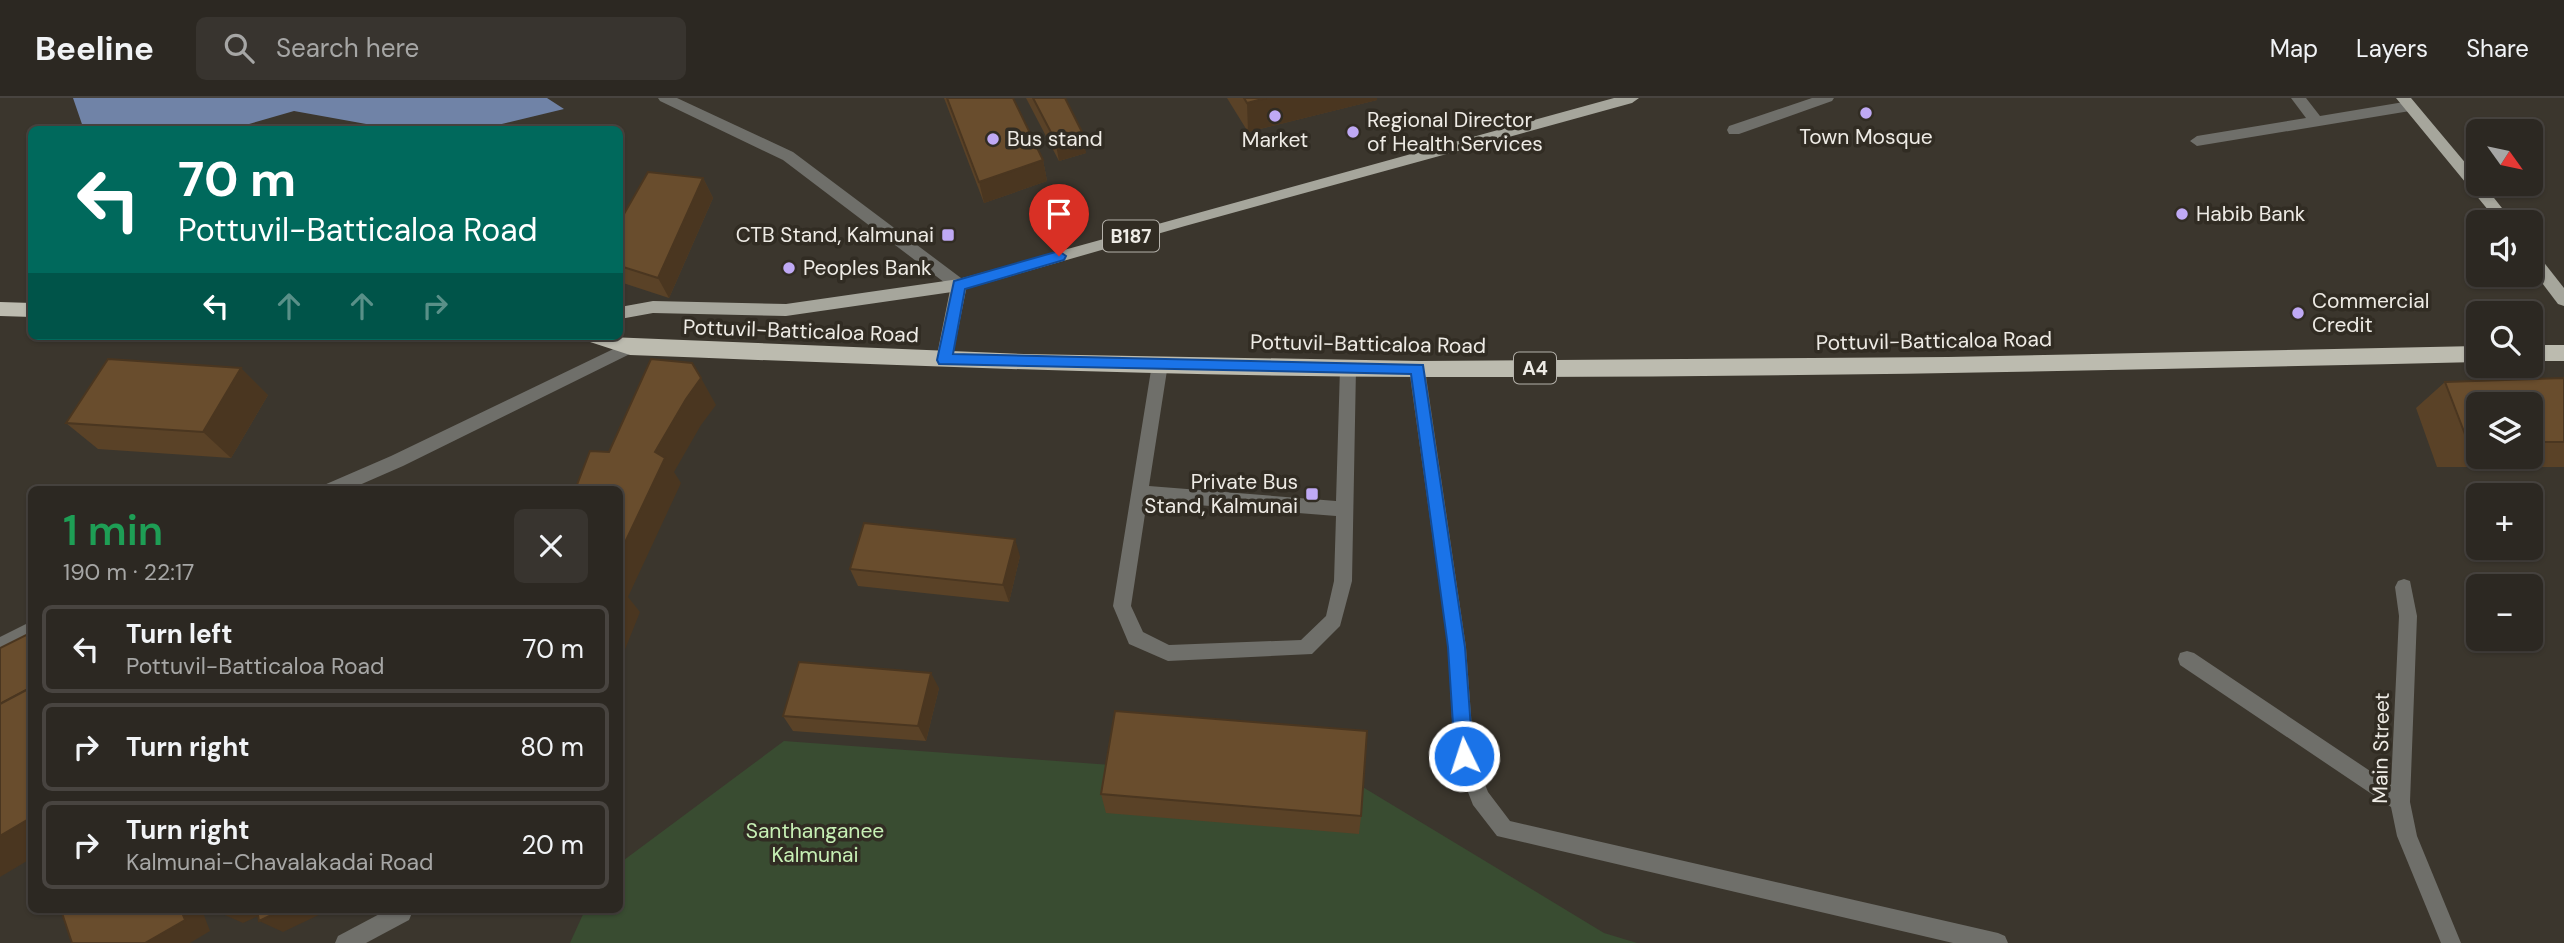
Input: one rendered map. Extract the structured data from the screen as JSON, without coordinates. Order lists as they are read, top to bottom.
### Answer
{
  "streets": {
    "highway": ["Pottuvil-Batticaloa Road", "A4"],
    "main road": ["B187"],
    "street": ["Main Street"]
  },
  "parks": ["Santhanganee Kalmunai"],
  "places": {
    "other": [
      "Town Mosque",
      "Market",
      "Regional Director of Health Services",
      "Bus stand",
      "Habib Bank",
      "Peoples Bank",
      "Commercial Credit"
    ],
    "transit": ["CTB Stand, Kalmunai", "Private Bus Stand, Kalmunai"]
  },
  "north": "bottom right",
  "page": {
    "header": "Beeline",
    "search": "Search here",
    "nav": ["Map", "Layers", "Share"],
    "map_buttons": ["+", "−"],
    "turn": ["70 m", "Pottuvil-Batticaloa Road"],
    "heading": ["1 min", "190 m · 22:17"],
    "list": [
      {
        "name": "Turn left",
        "note": "Pottuvil-Batticaloa Road",
        "value": "70 m"
      },
      {
        "name": "Turn right",
        "value": "80 m"
      },
      {
        "name": "Turn right",
        "note": "Kalmunai-Chavalakadai Road",
        "value": "20 m"
      }
    ]
  }
}
